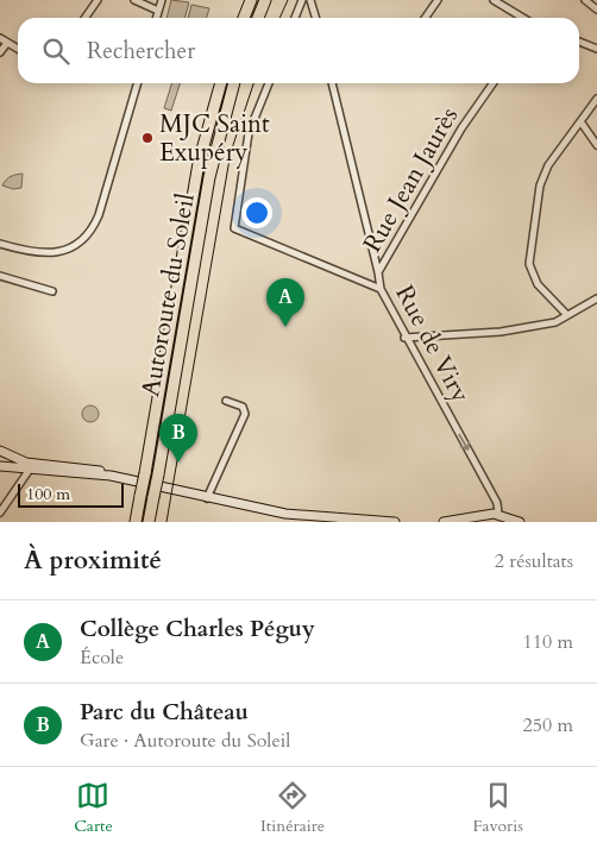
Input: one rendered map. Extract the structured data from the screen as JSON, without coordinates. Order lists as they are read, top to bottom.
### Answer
{
  "streets": {
    "highway": ["Autoroute du Soleil"],
    "street": ["Rue Jean Jaurès", "Rue de Viry"]
  },
  "crossings": [
    ["Rue Jean Jaurès", "Rue de Viry"]
  ],
  "one_way": ["Rue de Viry"],
  "places": ["MJC Saint Exupéry"],
  "scale_bar": "100 m",
  "page": {
    "search": "Rechercher",
    "pins": ["A", "B"],
    "scale": "100 m",
    "heading": ["À proximité", "2 résultats"],
    "list": [
      {
        "mark": "A",
        "name": "Collège Charles Péguy",
        "note": "École",
        "value": "110 m"
      },
      {
        "mark": "B",
        "name": "Parc du Château",
        "note": "Gare · Autoroute du Soleil",
        "value": "250 m"
      }
    ],
    "nav": ["Carte", "Itinéraire", "Favoris"]
  }
}
